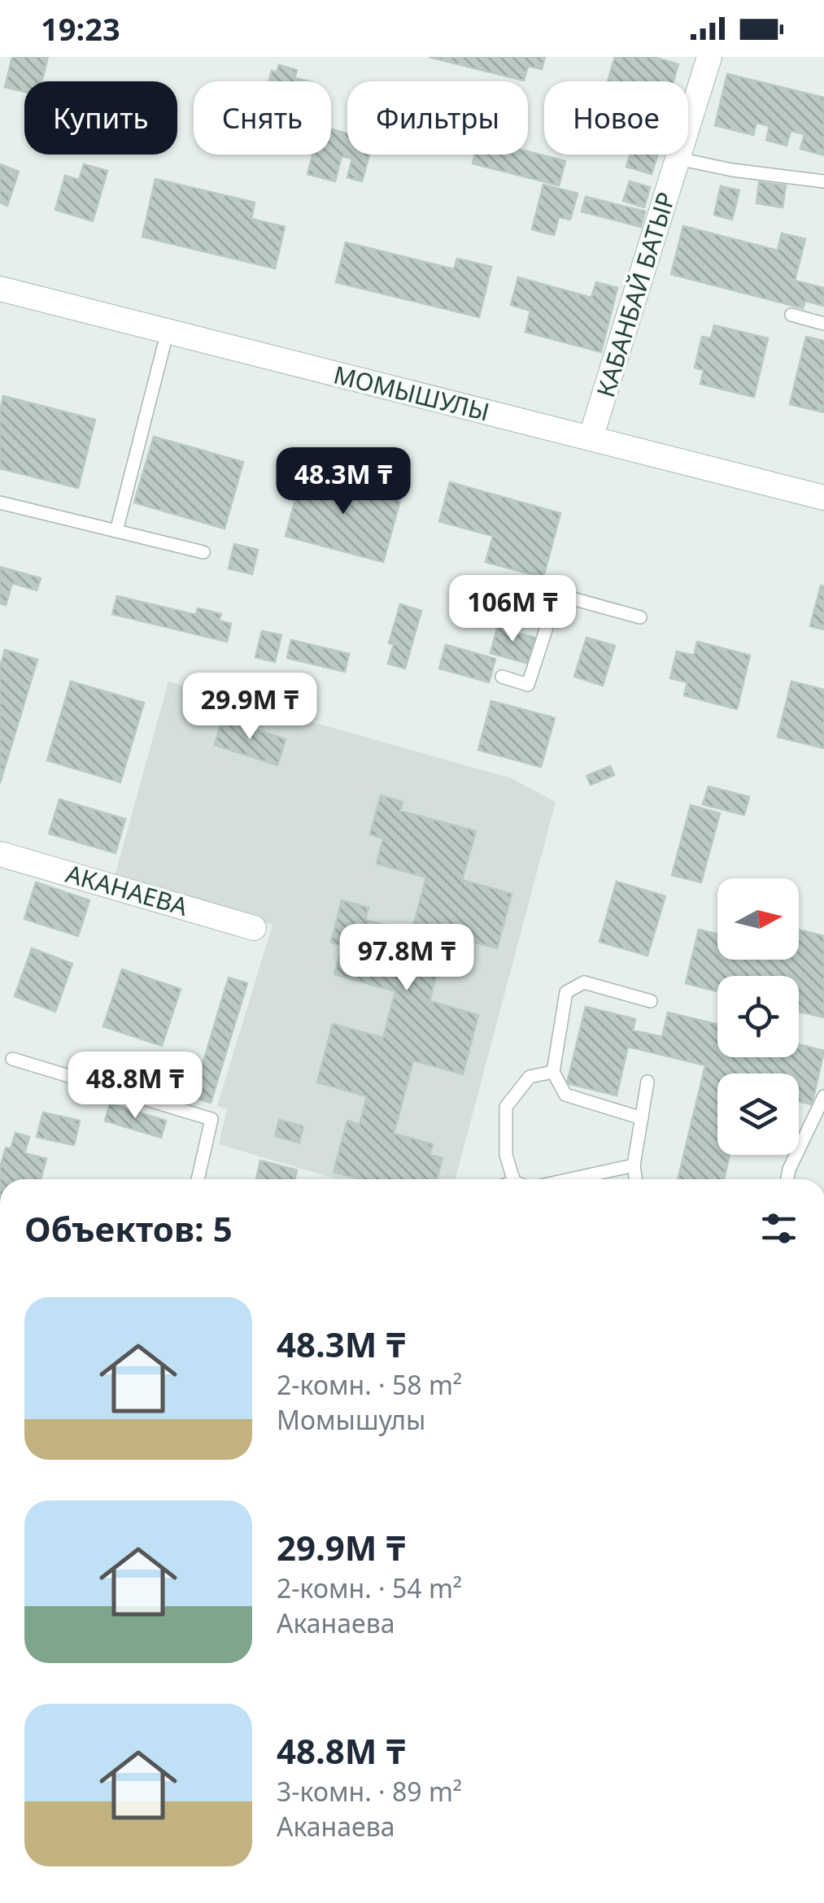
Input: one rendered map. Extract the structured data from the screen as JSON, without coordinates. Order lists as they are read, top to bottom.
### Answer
{
  "streets": {
    "main road": ["КАБАНБАЙ БАТЫР", "МОМЫШУЛЫ", "АКАНАЕВА"]
  },
  "crossings": [
    ["КАБАНБАЙ БАТЫР", "МОМЫШУЛЫ"]
  ],
  "north": "right",
  "page": {
    "status": "19:23",
    "chip": [
      "Купить",
      "Снять",
      "Фильтры",
      "Новое"
    ],
    "price": [
      "48.3M ₸",
      "106M ₸",
      "29.9M ₸",
      "97.8M ₸",
      "48.8M ₸"
    ],
    "heading": "Объектов: 5",
    "list": [
      {
        "name": "48.3M ₸",
        "note": "2-комн. · 58 m² · Момышулы"
      },
      {
        "name": "29.9M ₸",
        "note": "2-комн. · 54 m² · Аканаева"
      },
      {
        "name": "48.8M ₸",
        "note": "3-комн. · 89 m² · Аканаева"
      }
    ]
  }
}
